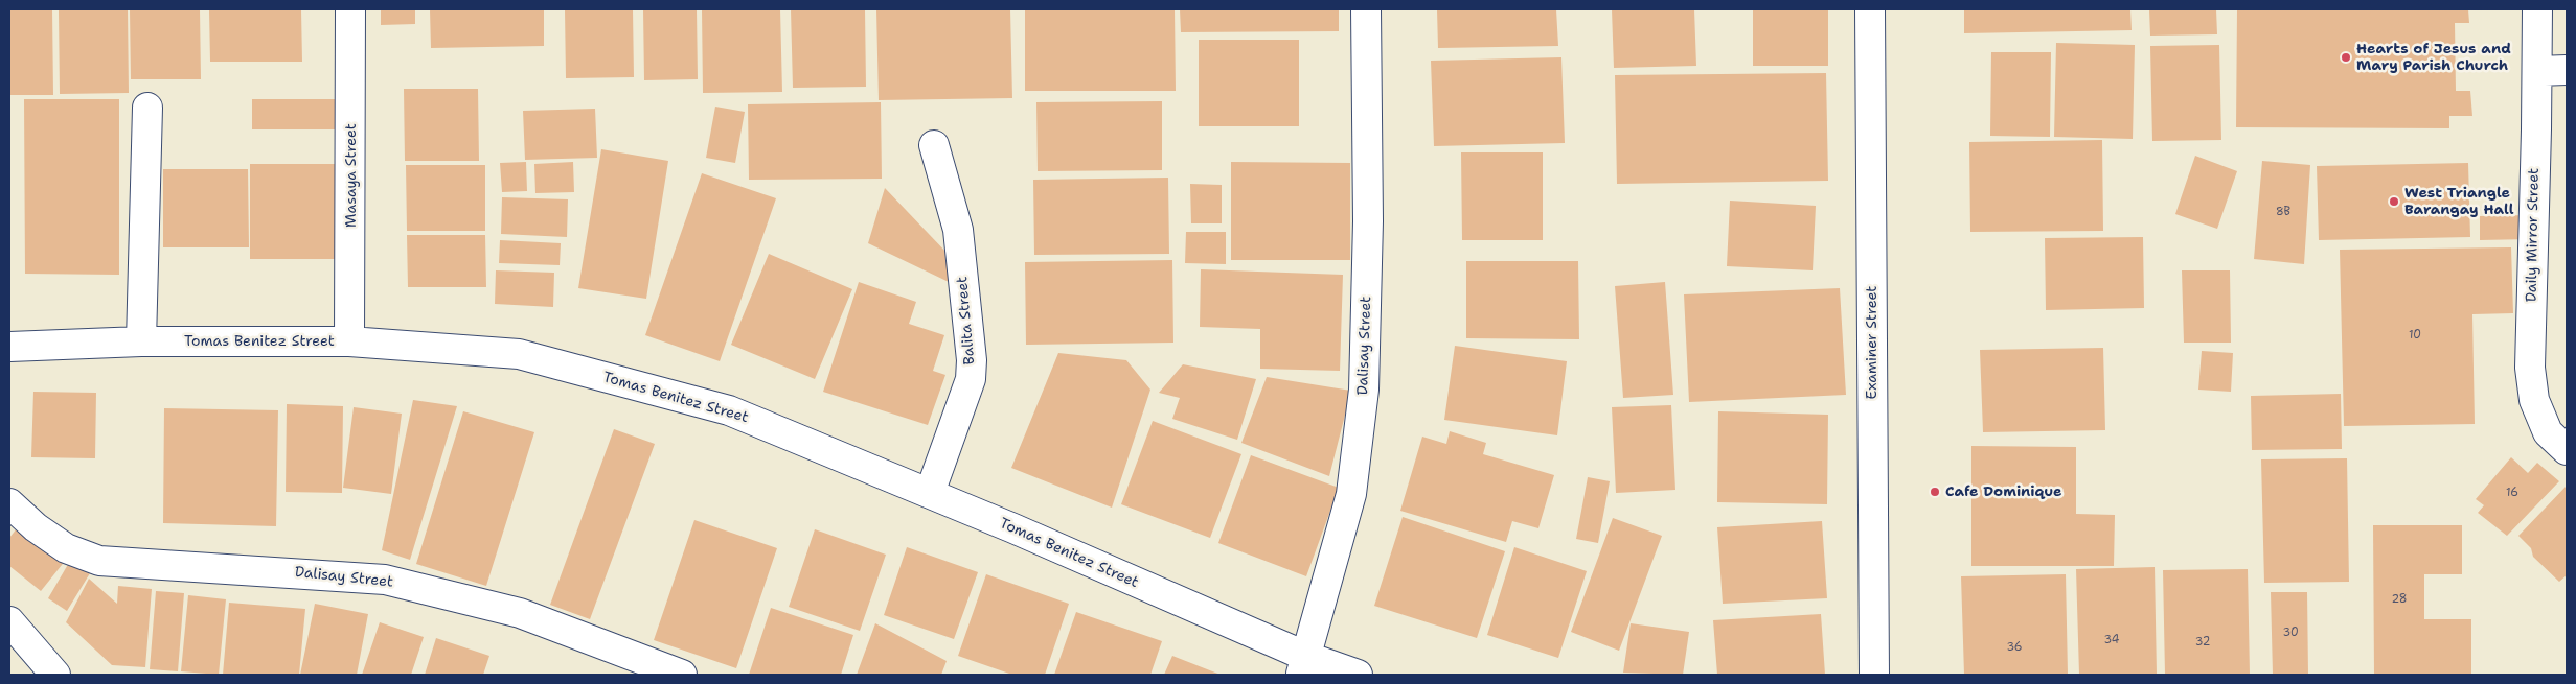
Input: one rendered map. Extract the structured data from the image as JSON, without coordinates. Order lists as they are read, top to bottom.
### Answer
{
  "streets": {
    "street": [
      "Masaya Street",
      "Daily Mirror Street",
      "Balita Street",
      "Tomas Benitez Street",
      "Examiner Street",
      "Dalisay Street"
    ]
  },
  "crossings": [
    ["Masaya Street", "Tomas Benitez Street"],
    ["Balita Street", "Tomas Benitez Street"],
    ["Tomas Benitez Street", "Dalisay Street"]
  ],
  "places": ["Hearts of Jesus and Mary Parish Church", "West Triangle Barangay Hall", "Cafe Dominique"],
  "house_numbers": [
    "8B",
    "10",
    "16",
    "28",
    "30",
    "34",
    "32",
    "36"
  ]
}
